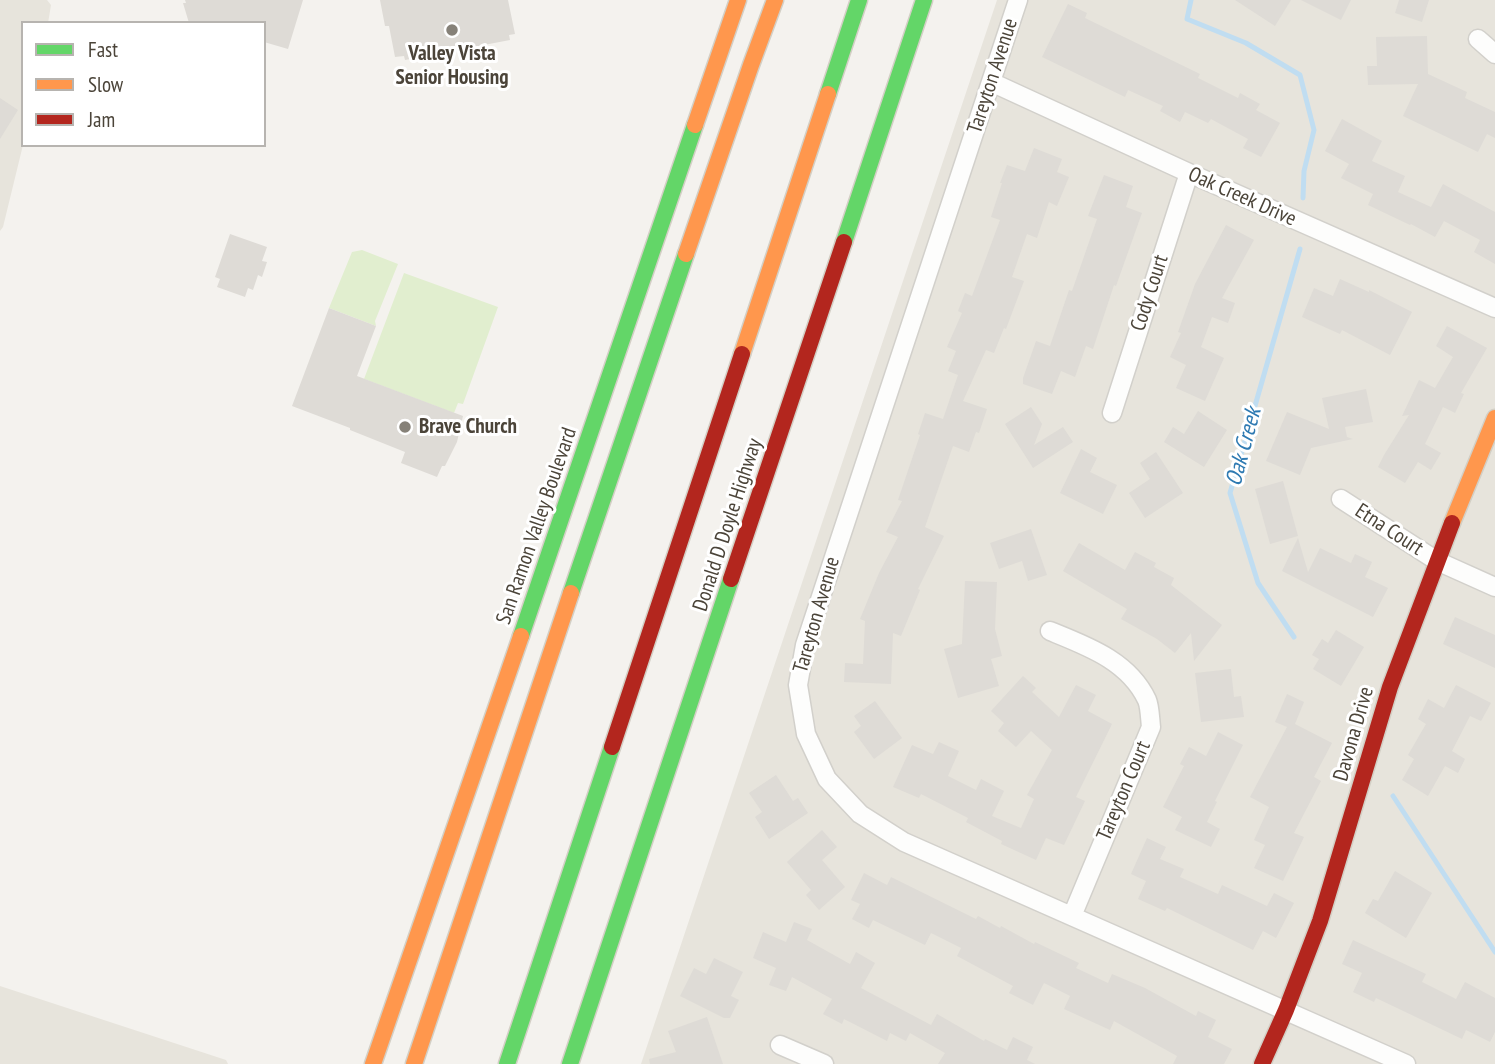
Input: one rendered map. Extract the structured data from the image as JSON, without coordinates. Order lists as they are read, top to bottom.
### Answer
{
  "streets": {
    "main road": ["Donald D Doyle Highway", "San Ramon Valley Boulevard", "Davona Drive"],
    "street": [
      "Tareyton Avenue",
      "Oak Creek Drive",
      "Cody Court",
      "Etna Court",
      "Tareyton Court"
    ]
  },
  "crossings": [
    ["Tareyton Avenue", "Oak Creek Drive"],
    ["Tareyton Avenue", "Davona Drive"],
    ["Tareyton Avenue", "Tareyton Court"],
    ["Oak Creek Drive", "Cody Court"],
    ["Etna Court", "Davona Drive"]
  ],
  "water": ["Oak Creek"],
  "places": ["Valley Vista Senior Housing", "Brave Church"],
  "legend": ["Fast", "Slow", "Jam"]
}
